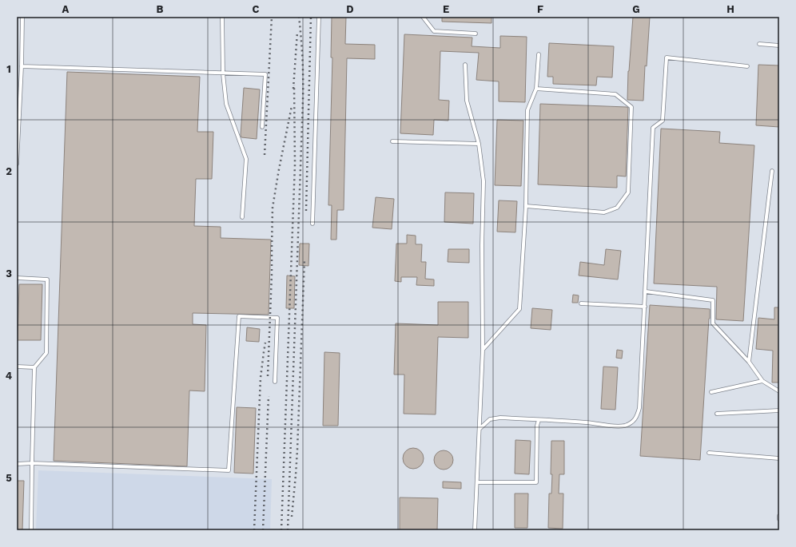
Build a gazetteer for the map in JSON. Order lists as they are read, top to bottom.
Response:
{
  "grid": {
    "columns": [
      "A",
      "B",
      "C",
      "D",
      "E",
      "F",
      "G",
      "H"
    ],
    "rows": [
      "1",
      "2",
      "3",
      "4",
      "5"
    ]
  }
}
